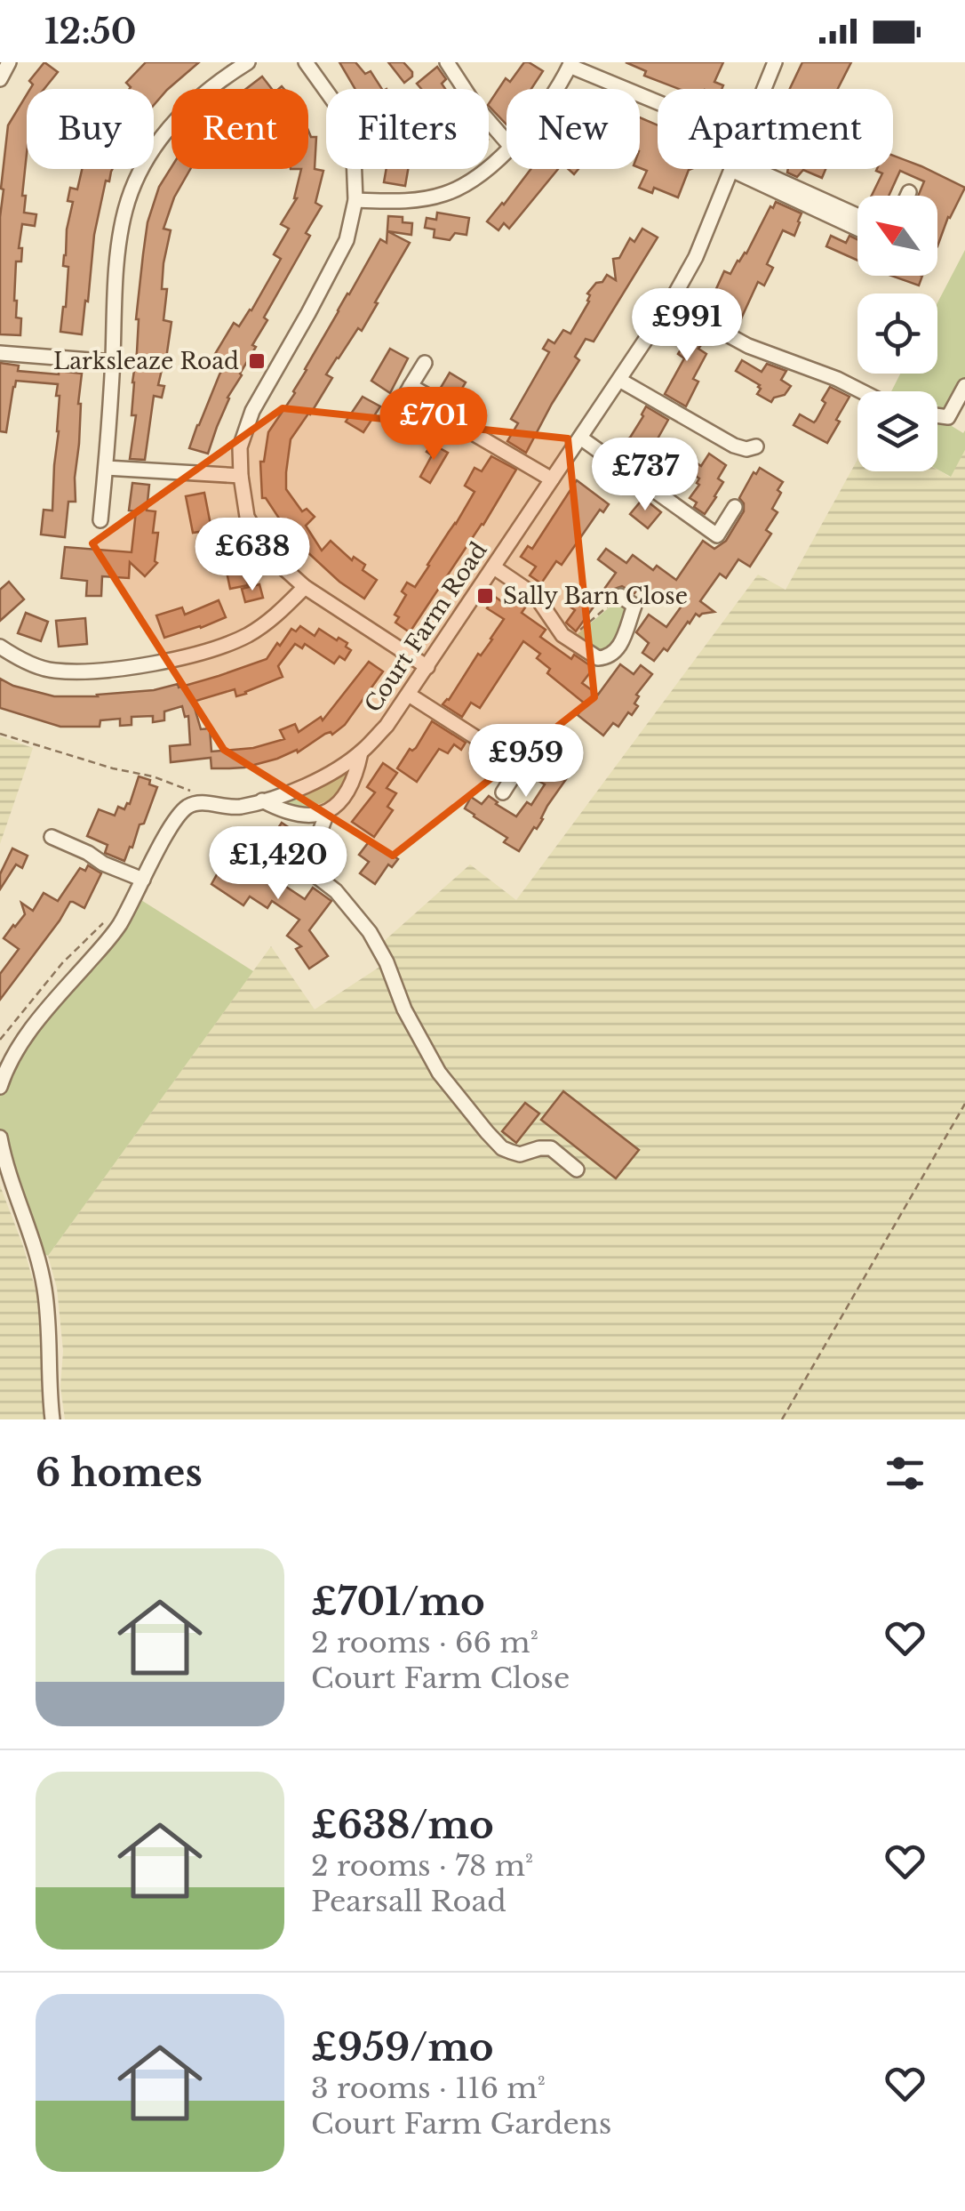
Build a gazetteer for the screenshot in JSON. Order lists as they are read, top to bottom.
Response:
{
  "streets": {
    "street": ["Court Farm Road"]
  },
  "places": {
    "transit": ["Larksleaze Road", "Sally Barn Close"]
  },
  "north": "top left",
  "page": {
    "status": "12:50",
    "chip": [
      "Buy",
      "Rent",
      "Filters",
      "New",
      "Apartment"
    ],
    "price": [
      "£991",
      "£701",
      "£737",
      "£638",
      "£959",
      "£1,420"
    ],
    "heading": "6 homes",
    "list": [
      {
        "name": "£701/mo",
        "note": "2 rooms · 66 m² · Court Farm Close"
      },
      {
        "name": "£638/mo",
        "note": "2 rooms · 78 m² · Pearsall Road"
      },
      {
        "name": "£959/mo",
        "note": "3 rooms · 116 m² · Court Farm Gardens"
      }
    ]
  }
}
